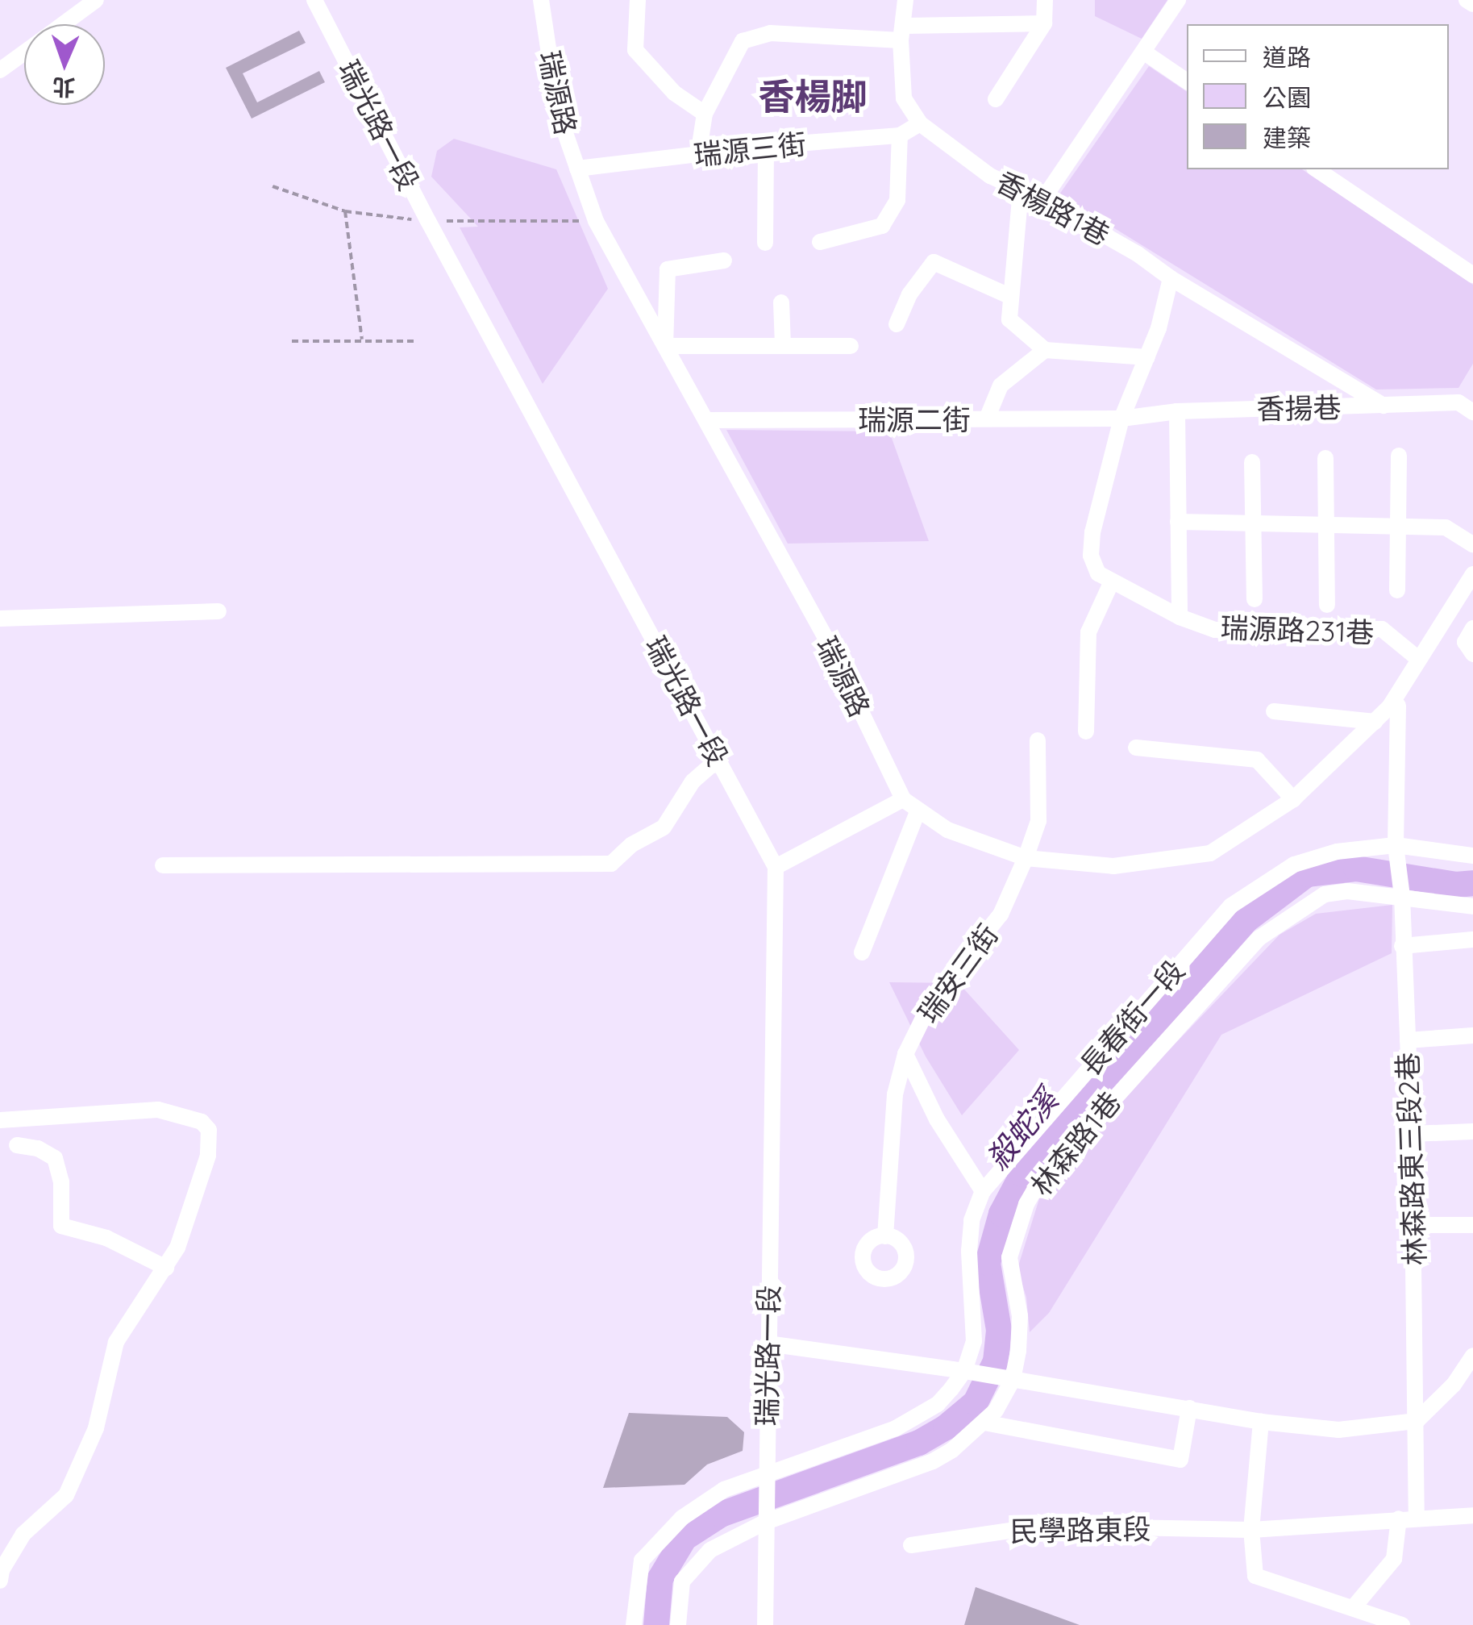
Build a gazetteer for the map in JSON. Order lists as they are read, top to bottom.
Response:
{
  "streets": {
    "street": [
      "瑞源路",
      "瑞光路一段",
      "瑞源三街",
      "香楊路1巷",
      "香揚巷",
      "瑞源二街",
      "瑞源路231巷",
      "瑞安三街",
      "長春街一段",
      "林森路1巷",
      "林森路東三段2巷",
      "民學路東段"
    ]
  },
  "crossings": [
    ["瑞源路", "瑞源三街"],
    ["瑞源路", "瑞源二街"],
    ["瑞源路", "瑞源路231巷"],
    ["瑞源路", "瑞安三街"],
    ["瑞光路一段", "長春街一段"],
    ["瑞光路一段", "林森路1巷"],
    ["瑞源三街", "香楊路1巷"],
    ["香楊路1巷", "香揚巷"],
    ["香揚巷", "瑞源二街"],
    ["長春街一段", "林森路東三段2巷"],
    ["林森路1巷", "林森路東三段2巷"],
    ["林森路東三段2巷", "民學路東段"]
  ],
  "districts": ["香楊脚"],
  "water": ["殺蛇溪"],
  "legend": ["道路", "公園", "建築"],
  "north": "bottom"
}
